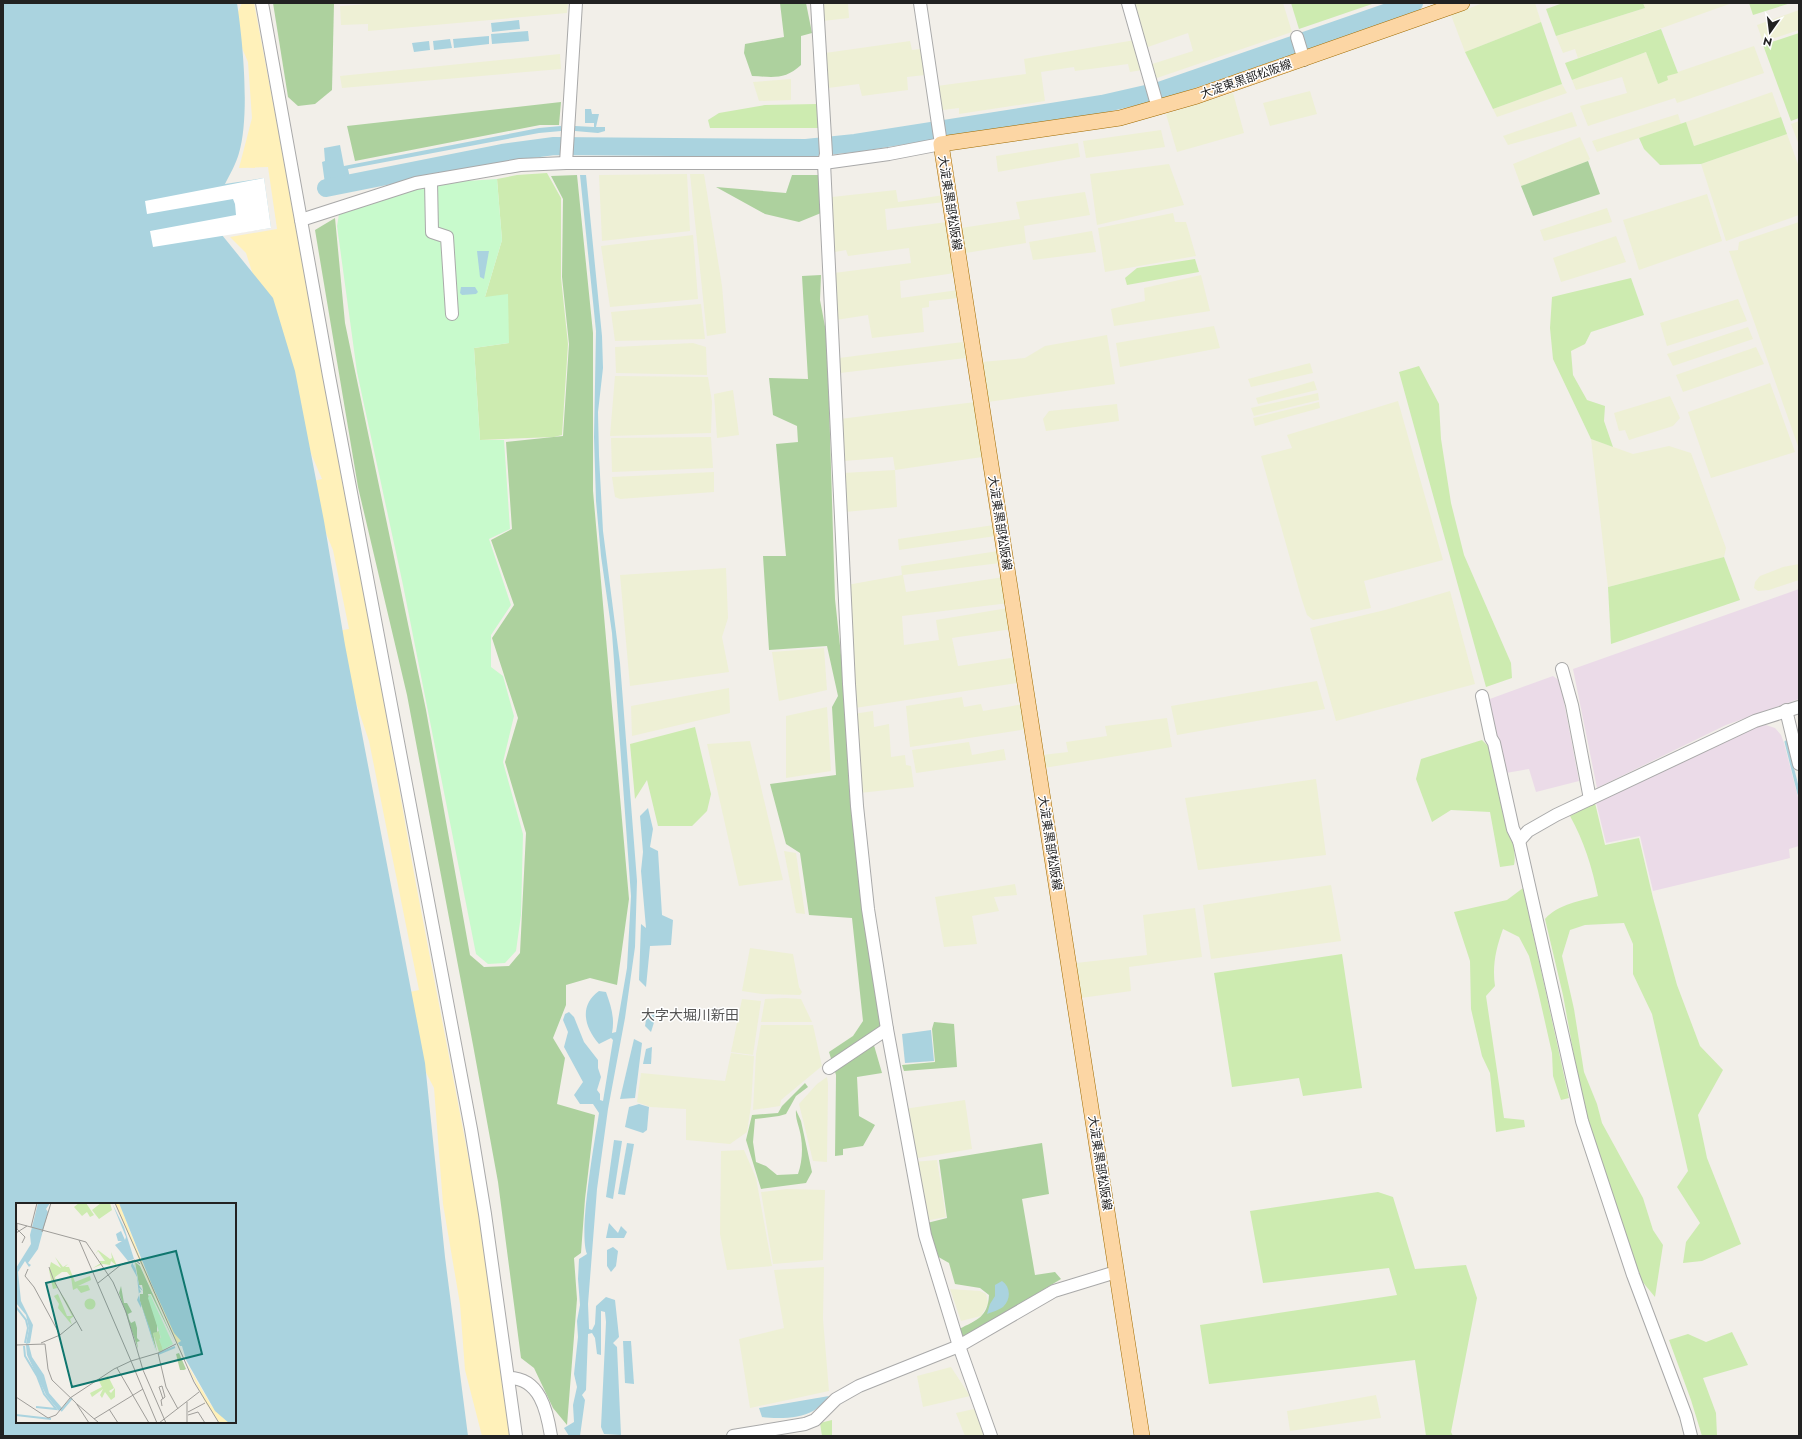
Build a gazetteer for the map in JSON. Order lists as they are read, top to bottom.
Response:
{
  "streets": {
    "main road": ["大淀東黒部松阪線"]
  },
  "districts": ["大字大堀川新田"],
  "north": "bottom"
}
